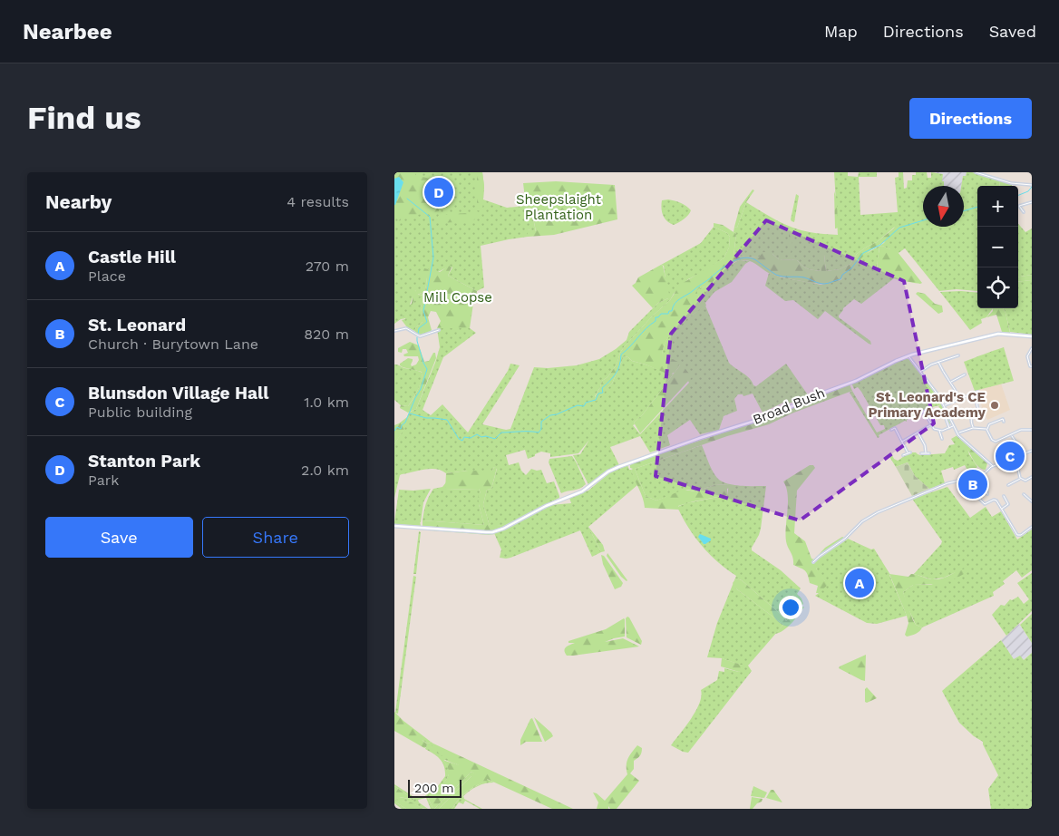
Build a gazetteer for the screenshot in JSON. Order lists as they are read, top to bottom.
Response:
{
  "streets": {
    "main road": ["Broad Bush"]
  },
  "parks": ["Sheepslaight Plantation", "Mill Copse"],
  "places": ["St. Leonard's CE Primary Academy"],
  "scale_bar": "200 m",
  "north": "bottom",
  "page": {
    "header": "Nearbee",
    "nav": ["Map", "Directions", "Saved"],
    "buttons": [
      "Directions",
      ["Save", "Share"]
    ],
    "title": "Find us",
    "heading": ["Nearby", "4 results"],
    "pins": [
      "D",
      "C",
      "B",
      "A"
    ],
    "map_buttons": ["+", "−"],
    "list": [
      {
        "mark": "A",
        "name": "Castle Hill",
        "note": "Place",
        "value": "270 m"
      },
      {
        "mark": "B",
        "name": "St. Leonard",
        "note": "Church · Burytown Lane",
        "value": "820 m"
      },
      {
        "mark": "C",
        "name": "Blunsdon Village Hall",
        "note": "Public building",
        "value": "1.0 km"
      },
      {
        "mark": "D",
        "name": "Stanton Park",
        "note": "Park",
        "value": "2.0 km"
      }
    ],
    "scale": "200 m"
  }
}
